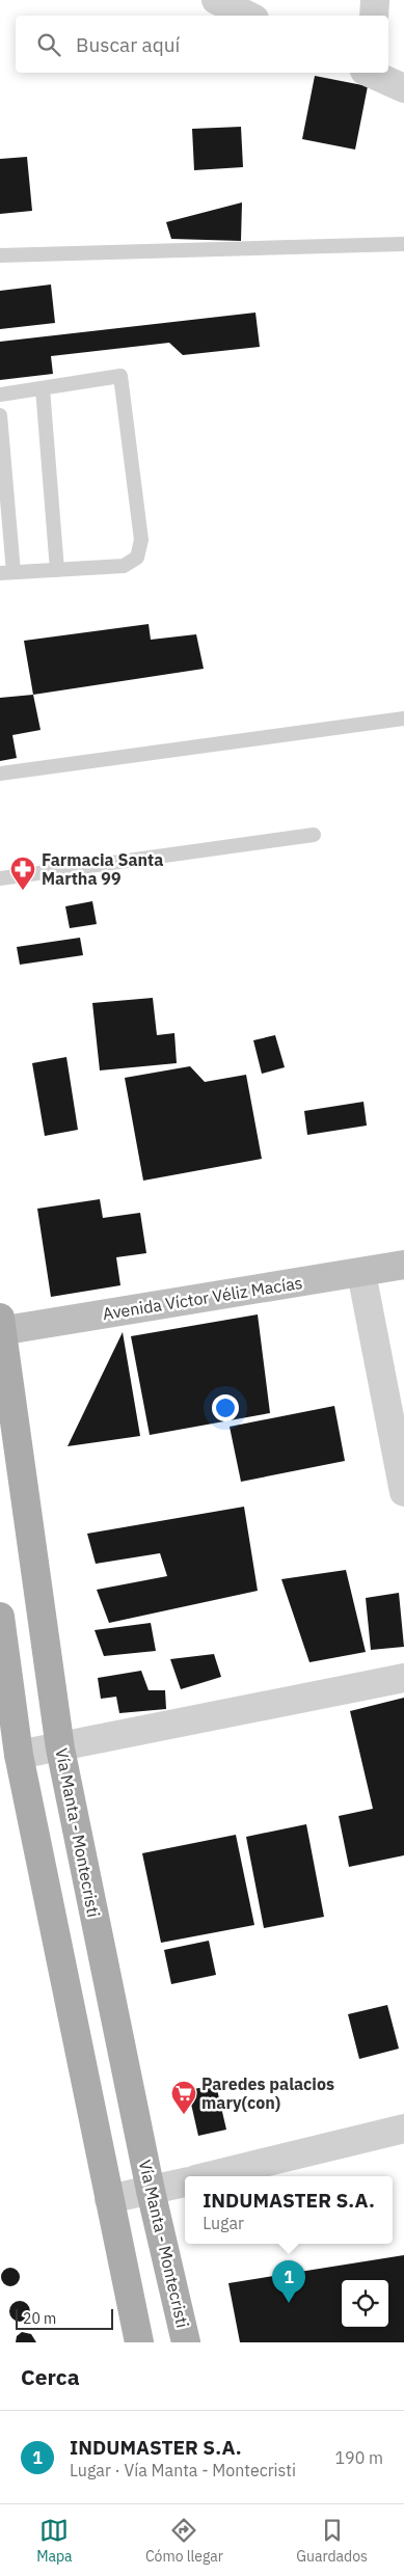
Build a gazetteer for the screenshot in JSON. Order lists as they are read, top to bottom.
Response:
{
  "streets": {
    "main road": ["Vía Manta - Montecristi"],
    "street": ["Avenida Víctor Véliz Macías"]
  },
  "crossings": [
    ["Avenida Víctor Véliz Macías", "Vía Manta - Montecristi"]
  ],
  "places": {
    "pharmacy": ["Farmacia Santa Martha 99"],
    "supermarket": ["Paredes palacios mary(con)"]
  },
  "scale_bar": "20 m",
  "page": {
    "search": "Buscar aquí",
    "popup": ["INDUMASTER S.A.", "Lugar"],
    "pins": "1",
    "scale": "20 m",
    "heading": "Cerca",
    "list": [
      {
        "mark": "1",
        "name": "INDUMASTER S.A.",
        "note": "Lugar · Vía Manta - Montecristi",
        "value": "190 m"
      }
    ],
    "nav": ["Mapa", "Cómo llegar", "Guardados"]
  }
}
